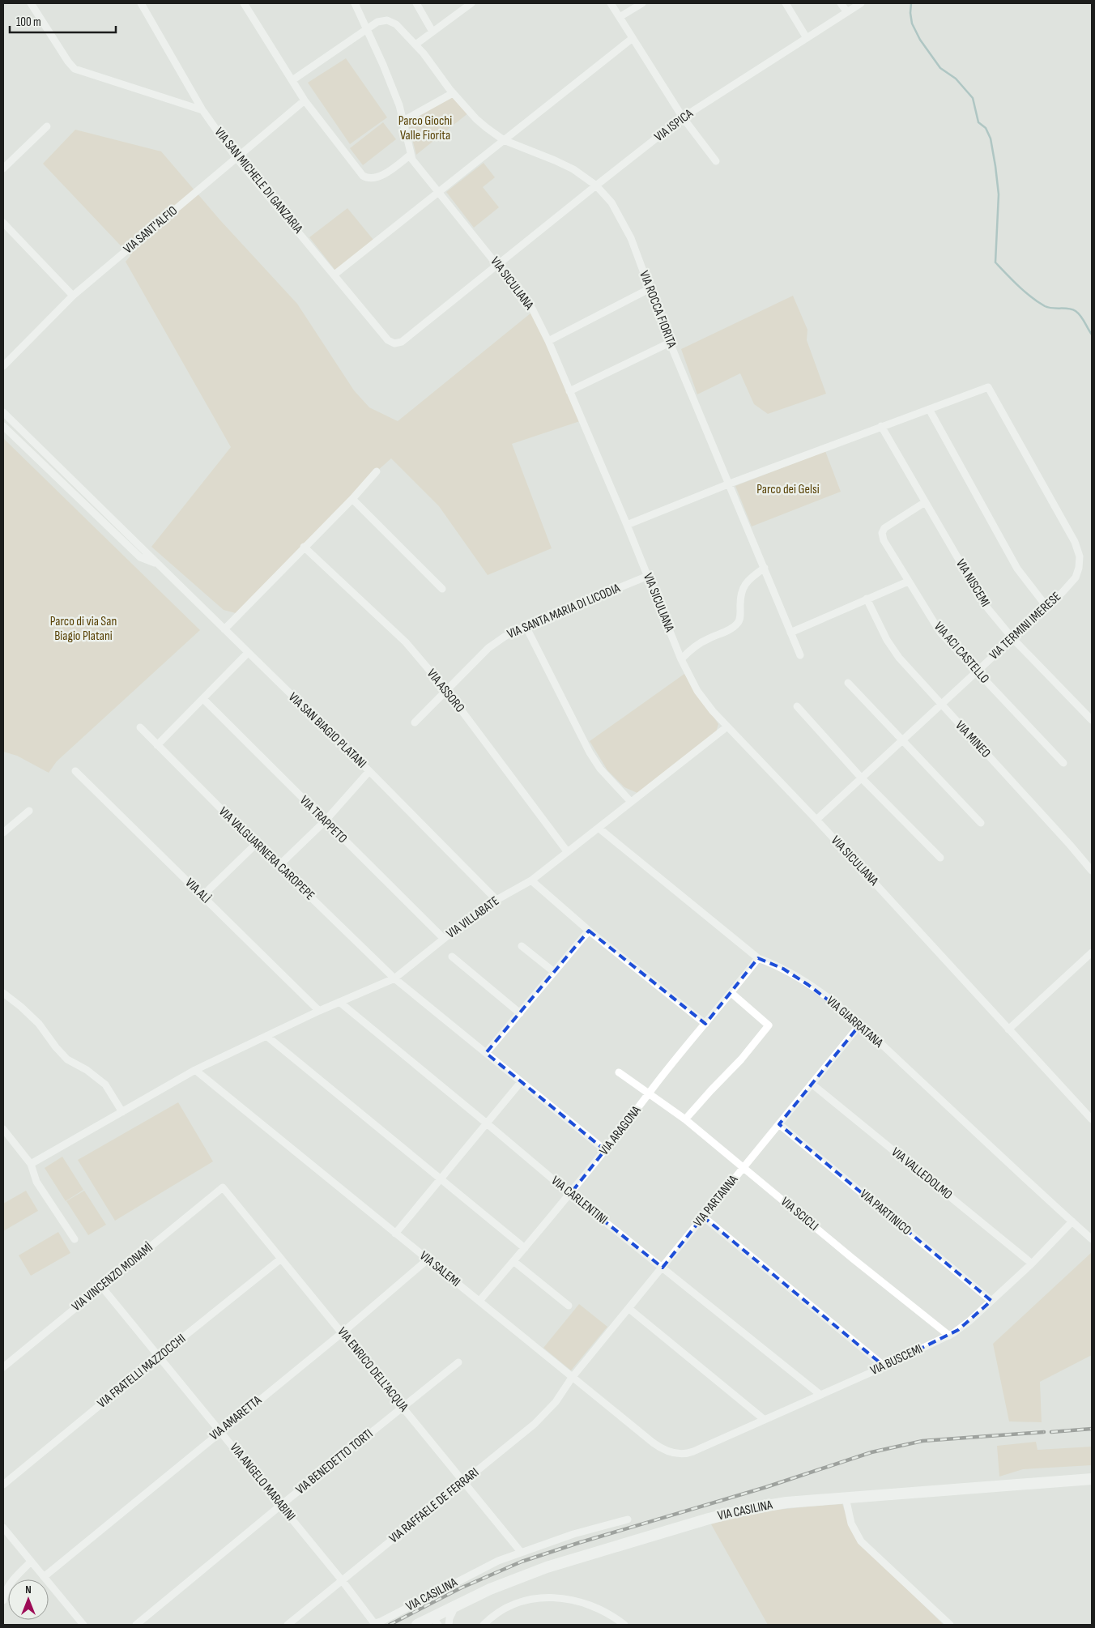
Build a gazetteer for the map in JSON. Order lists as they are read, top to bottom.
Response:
{
  "streets": {
    "main road": ["VIA CASILINA"],
    "street": [
      "VIA ISPICA",
      "VIA SAN MICHELE DI GANZARIA",
      "VIA SANT'ALFIO",
      "VIA SICULIANA",
      "VIA ROCCA FIORITA",
      "VIA NISCEMI",
      "VIA SANTA MARIA DI LICODIA",
      "VIA TERMINI IMERESE",
      "VIA ACI CASTELLO",
      "VIA ASSORO",
      "VIA SAN BIAGIO PLATANI",
      "VIA MINEO",
      "VIA TRAPPETO",
      "VIA VALGUARNERA CAROPEPE",
      "VIA ALÌ",
      "VIA VILLABATE",
      "VIA GIARRATANA",
      "VIA ARAGONA",
      "VIA VALLEDOLMO",
      "VIA CARLENTINI",
      "VIA PARTANNA",
      "VIA PARTINICO",
      "VIA SCICLI",
      "VIA SALEMI",
      "VIA VINCENZO MONAMÌ",
      "VIA BUSCEMI",
      "VIA ENRICO DELL'ACQUA",
      "VIA FRATELLI MAZZOCCHI",
      "VIA AMARETTA",
      "VIA BENEDETTO TORTI",
      "VIA ANGELO MARABINI",
      "VIA RAFFAELE DE FERRARI"
    ]
  },
  "crossings": [
    ["VIA ISPICA", "VIA SAN MICHELE DI GANZARIA"],
    ["VIA ISPICA", "VIA SICULIANA"],
    ["VIA ISPICA", "VIA ROCCA FIORITA"],
    ["VIA SAN MICHELE DI GANZARIA", "VIA SANT'ALFIO"],
    ["VIA SICULIANA", "VIA SANTA MARIA DI LICODIA"],
    ["VIA SICULIANA", "VIA TERMINI IMERESE"],
    ["VIA SICULIANA", "VIA VILLABATE"],
    ["VIA NISCEMI", "VIA TERMINI IMERESE"],
    ["VIA NISCEMI", "VIA ACI CASTELLO"],
    ["VIA SANTA MARIA DI LICODIA", "VIA ASSORO"],
    ["VIA TERMINI IMERESE", "VIA ACI CASTELLO"],
    ["VIA TERMINI IMERESE", "VIA MINEO"],
    ["VIA ASSORO", "VIA VILLABATE"],
    ["VIA SAN BIAGIO PLATANI", "VIA VILLABATE"],
    ["VIA TRAPPETO", "VIA VILLABATE"],
    ["VIA VALGUARNERA CAROPEPE", "VIA VILLABATE"],
    ["VIA VALGUARNERA CAROPEPE", "VIA ARAGONA"],
    ["VIA ALÌ", "VIA VILLABATE"],
    ["VIA VILLABATE", "VIA GIARRATANA"],
    ["VIA VILLABATE", "VIA CARLENTINI"],
    ["VIA VILLABATE", "VIA SALEMI"],
    ["VIA GIARRATANA", "VIA ARAGONA"],
    ["VIA GIARRATANA", "VIA PARTANNA"],
    ["VIA GIARRATANA", "VIA BUSCEMI"],
    ["VIA ARAGONA", "VIA CARLENTINI"],
    ["VIA ARAGONA", "VIA SCICLI"],
    ["VIA ARAGONA", "VIA SALEMI"],
    ["VIA VALLEDOLMO", "VIA PARTANNA"],
    ["VIA VALLEDOLMO", "VIA BUSCEMI"],
    ["VIA CARLENTINI", "VIA PARTANNA"],
    ["VIA CARLENTINI", "VIA BUSCEMI"],
    ["VIA PARTANNA", "VIA PARTINICO"],
    ["VIA PARTANNA", "VIA SCICLI"],
    ["VIA PARTANNA", "VIA SALEMI"],
    ["VIA PARTANNA", "VIA RAFFAELE DE FERRARI"],
    ["VIA PARTINICO", "VIA BUSCEMI"],
    ["VIA SCICLI", "VIA BUSCEMI"],
    ["VIA SALEMI", "VIA BUSCEMI"],
    ["VIA SALEMI", "VIA AMARETTA"],
    ["VIA SALEMI", "VIA RAFFAELE DE FERRARI"],
    ["VIA VINCENZO MONAMÌ", "VIA ENRICO DELL'ACQUA"],
    ["VIA VINCENZO MONAMÌ", "VIA ANGELO MARABINI"],
    ["VIA ENRICO DELL'ACQUA", "VIA FRATELLI MAZZOCCHI"],
    ["VIA ENRICO DELL'ACQUA", "VIA AMARETTA"],
    ["VIA ENRICO DELL'ACQUA", "VIA BENEDETTO TORTI"],
    ["VIA ENRICO DELL'ACQUA", "VIA RAFFAELE DE FERRARI"],
    ["VIA ENRICO DELL'ACQUA", "VIA CASILINA"],
    ["VIA FRATELLI MAZZOCCHI", "VIA ANGELO MARABINI"],
    ["VIA AMARETTA", "VIA ANGELO MARABINI"],
    ["VIA BENEDETTO TORTI", "VIA ANGELO MARABINI"],
    ["VIA ANGELO MARABINI", "VIA RAFFAELE DE FERRARI"],
    ["VIA ANGELO MARABINI", "VIA CASILINA"]
  ],
  "parks": ["Parco Giochi Valle Fiorita", "Parco dei Gelsi", "Parco di via San Biagio Platani"],
  "scale_bar": "100 m",
  "north": "top"
}
